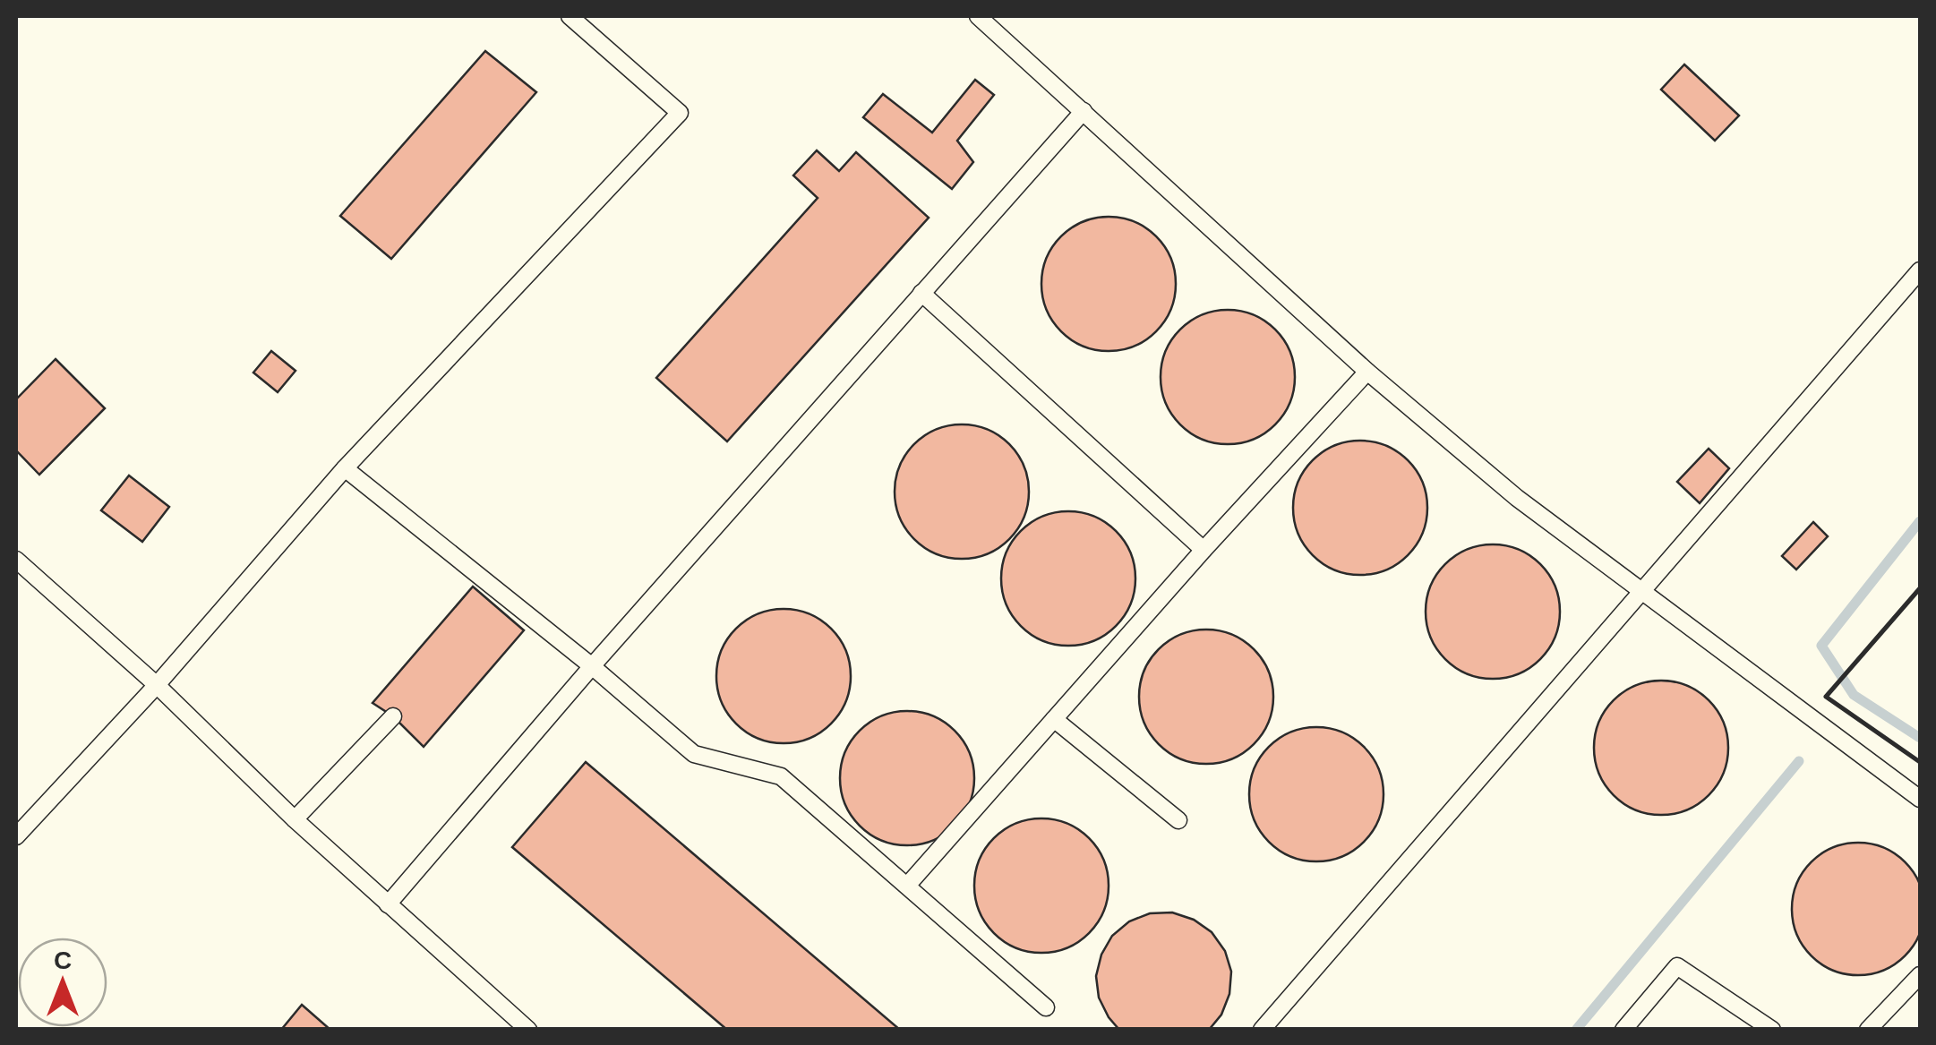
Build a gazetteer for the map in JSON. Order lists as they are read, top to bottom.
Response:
{
  "north": "top"
}
